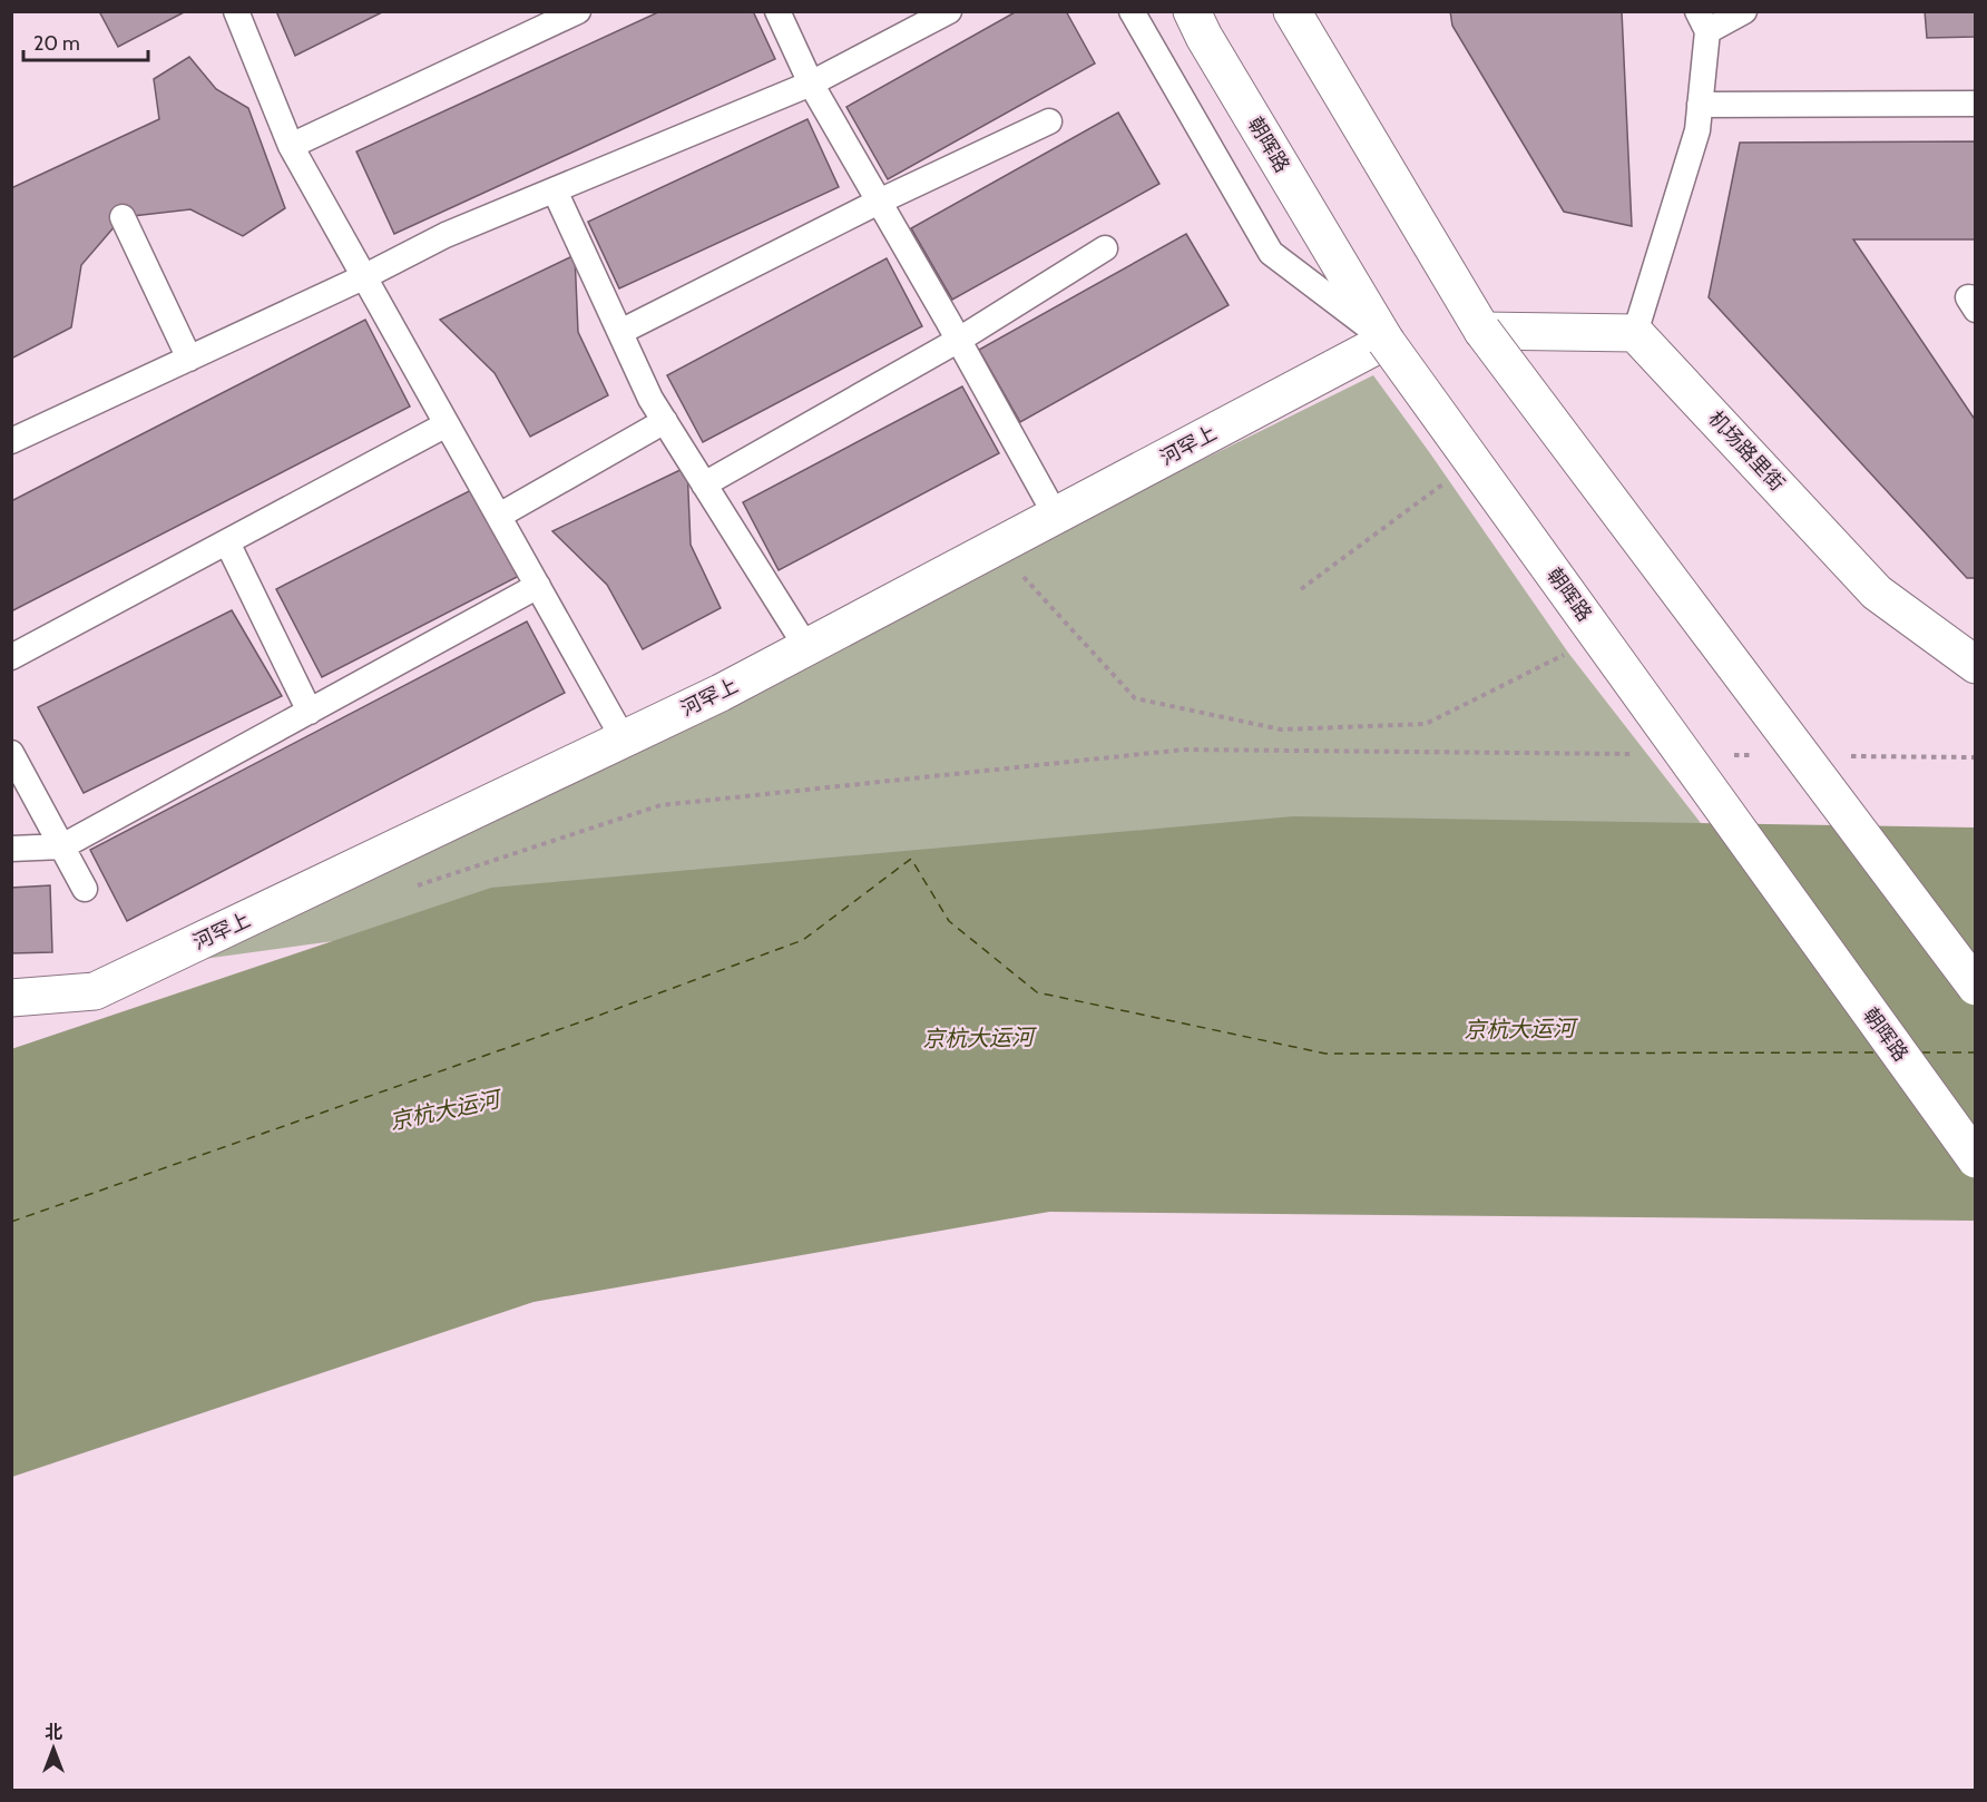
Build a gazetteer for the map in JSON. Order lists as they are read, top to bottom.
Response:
{
  "streets": {
    "main road": ["朝晖路", "河罕上", "机场路里街"]
  },
  "crossings": [
    ["朝晖路", "河罕上"]
  ],
  "water": ["京杭大运河"],
  "scale_bar": "20 m",
  "north": "top"
}
